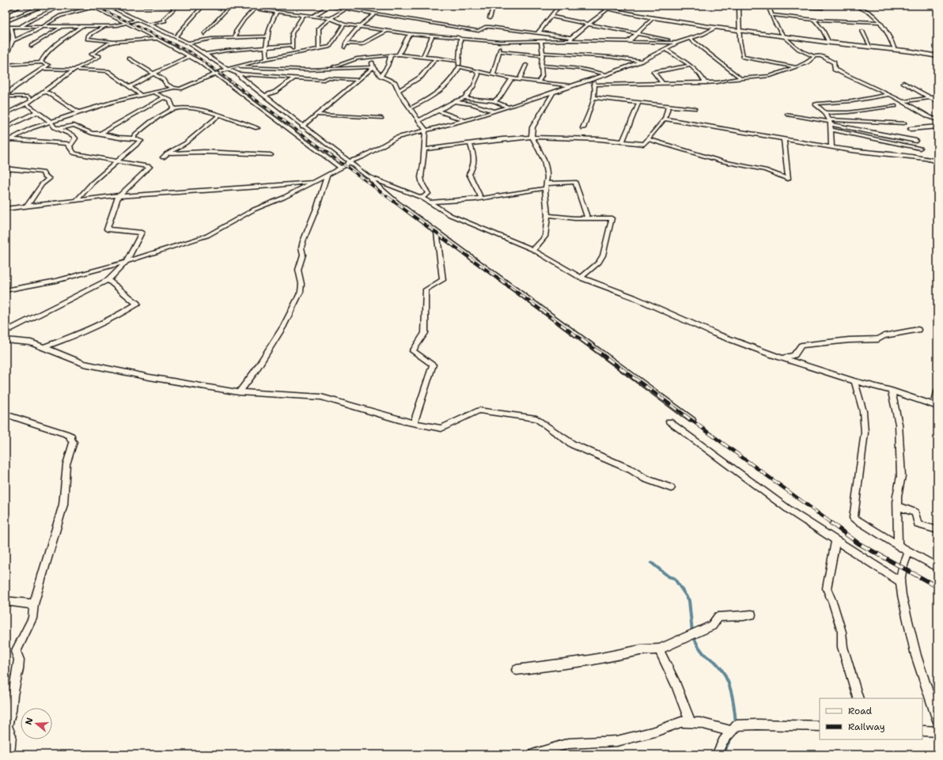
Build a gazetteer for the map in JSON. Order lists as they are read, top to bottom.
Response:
{
  "legend": ["Road", "Railway"],
  "north": "left"
}
